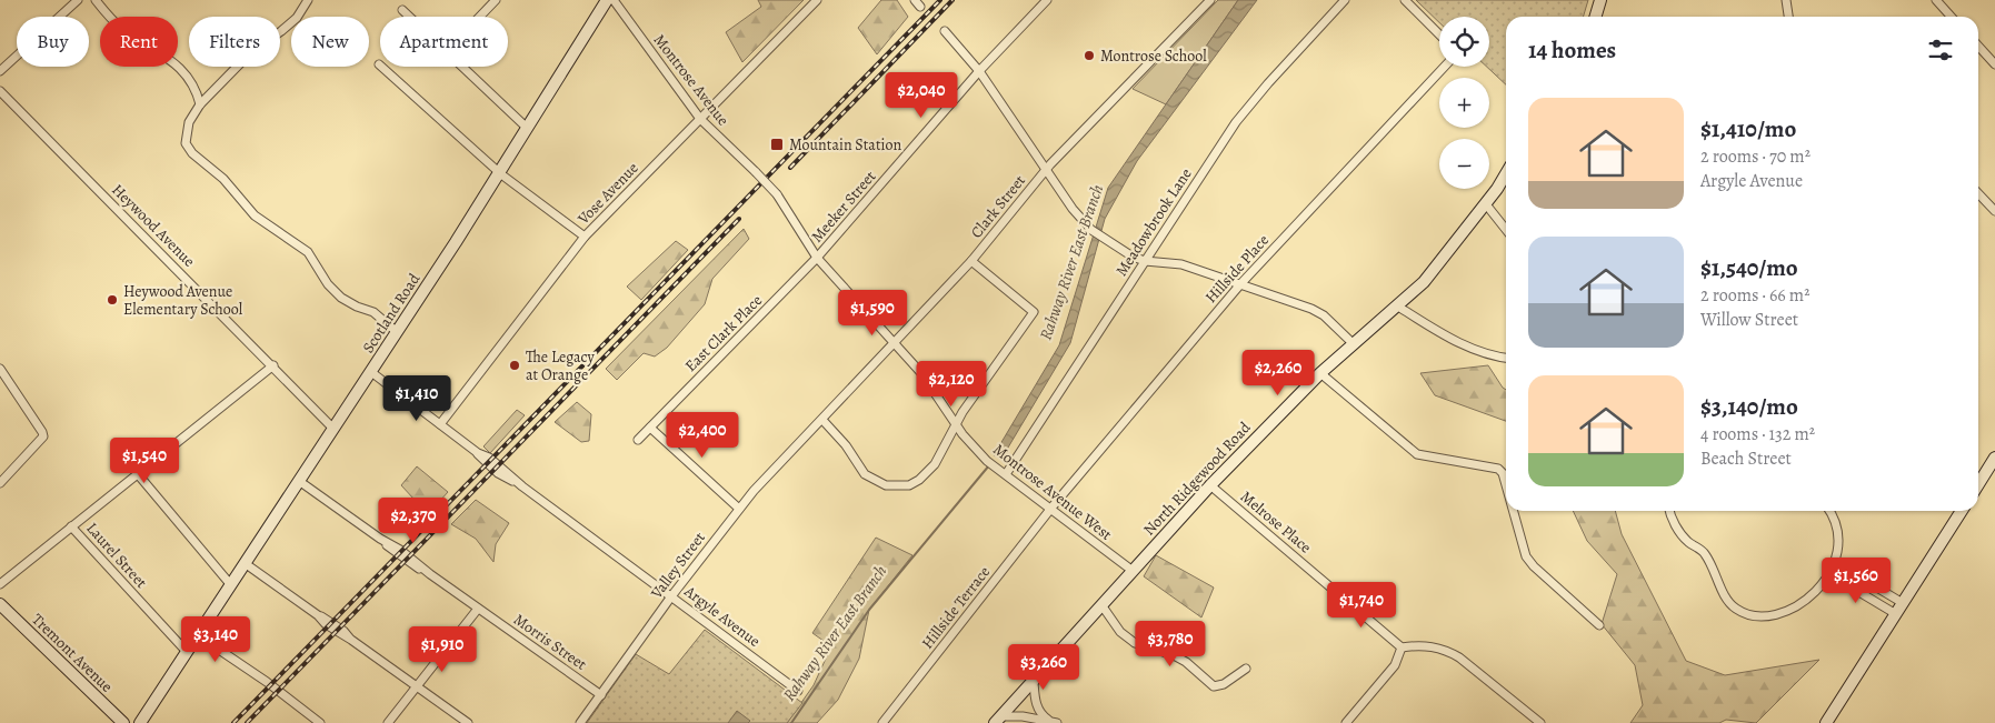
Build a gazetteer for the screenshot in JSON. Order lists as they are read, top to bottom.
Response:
{
  "streets": {
    "main road": ["Scotland Road", "North Ridgewood Road", "Tremont Avenue"],
    "street": [
      "Montrose Avenue",
      "Vose Avenue",
      "Meeker Street",
      "Clark Street",
      "Meadowbrook Lane",
      "Heywood Avenue",
      "Hillside Place",
      "East Clark Place",
      "Montrose Avenue West",
      "Melrose Place",
      "Laurel Street",
      "Valley Street",
      "Hillside Terrace",
      "Argyle Avenue",
      "Morris Street"
    ]
  },
  "crossings": [
    ["Montrose Avenue", "Vose Avenue"],
    ["Montrose Avenue", "Montrose Avenue West"],
    ["Vose Avenue", "Argyle Avenue"],
    ["Meeker Street", "East Clark Place"],
    ["Meeker Street", "Montrose Avenue West"],
    ["Clark Street", "Montrose Avenue West"],
    ["Clark Street", "Valley Street"],
    ["Meadowbrook Lane", "Montrose Avenue West"],
    ["Heywood Avenue", "Scotland Road"],
    ["Hillside Place", "Montrose Avenue West"],
    ["Hillside Place", "Hillside Terrace"],
    ["Scotland Road", "Laurel Street"],
    ["Scotland Road", "Argyle Avenue"],
    ["Scotland Road", "Morris Street"],
    ["East Clark Place", "Montrose Avenue West"],
    ["North Ridgewood Road", "Montrose Avenue West"],
    ["North Ridgewood Road", "Melrose Place"],
    ["Montrose Avenue West", "Hillside Terrace"],
    ["Valley Street", "Argyle Avenue"],
    ["Valley Street", "Morris Street"]
  ],
  "water": ["Rahway River East Branch"],
  "places": {
    "other": ["Montrose School", "Heywood Avenue Elementary School", "The Legacy at Orange"],
    "transit": ["Mountain Station"]
  },
  "page": {
    "map_buttons": ["+", "−"],
    "chip": [
      "Buy",
      "Rent",
      "Filters",
      "New",
      "Apartment"
    ],
    "heading": "14 homes",
    "price": [
      "$2,040",
      "$1,590",
      "$2,260",
      "$2,120",
      "$1,410",
      "$2,400",
      "$1,540",
      "$2,370",
      "$1,560",
      "$1,740",
      "$3,140",
      "$3,780",
      "$1,910",
      "$3,260"
    ],
    "list": [
      {
        "name": "$1,410/mo",
        "note": "2 rooms · 70 m² · Argyle Avenue"
      },
      {
        "name": "$1,540/mo",
        "note": "2 rooms · 66 m² · Willow Street"
      },
      {
        "name": "$3,140/mo",
        "note": "4 rooms · 132 m² · Beach Street"
      }
    ]
  }
}
